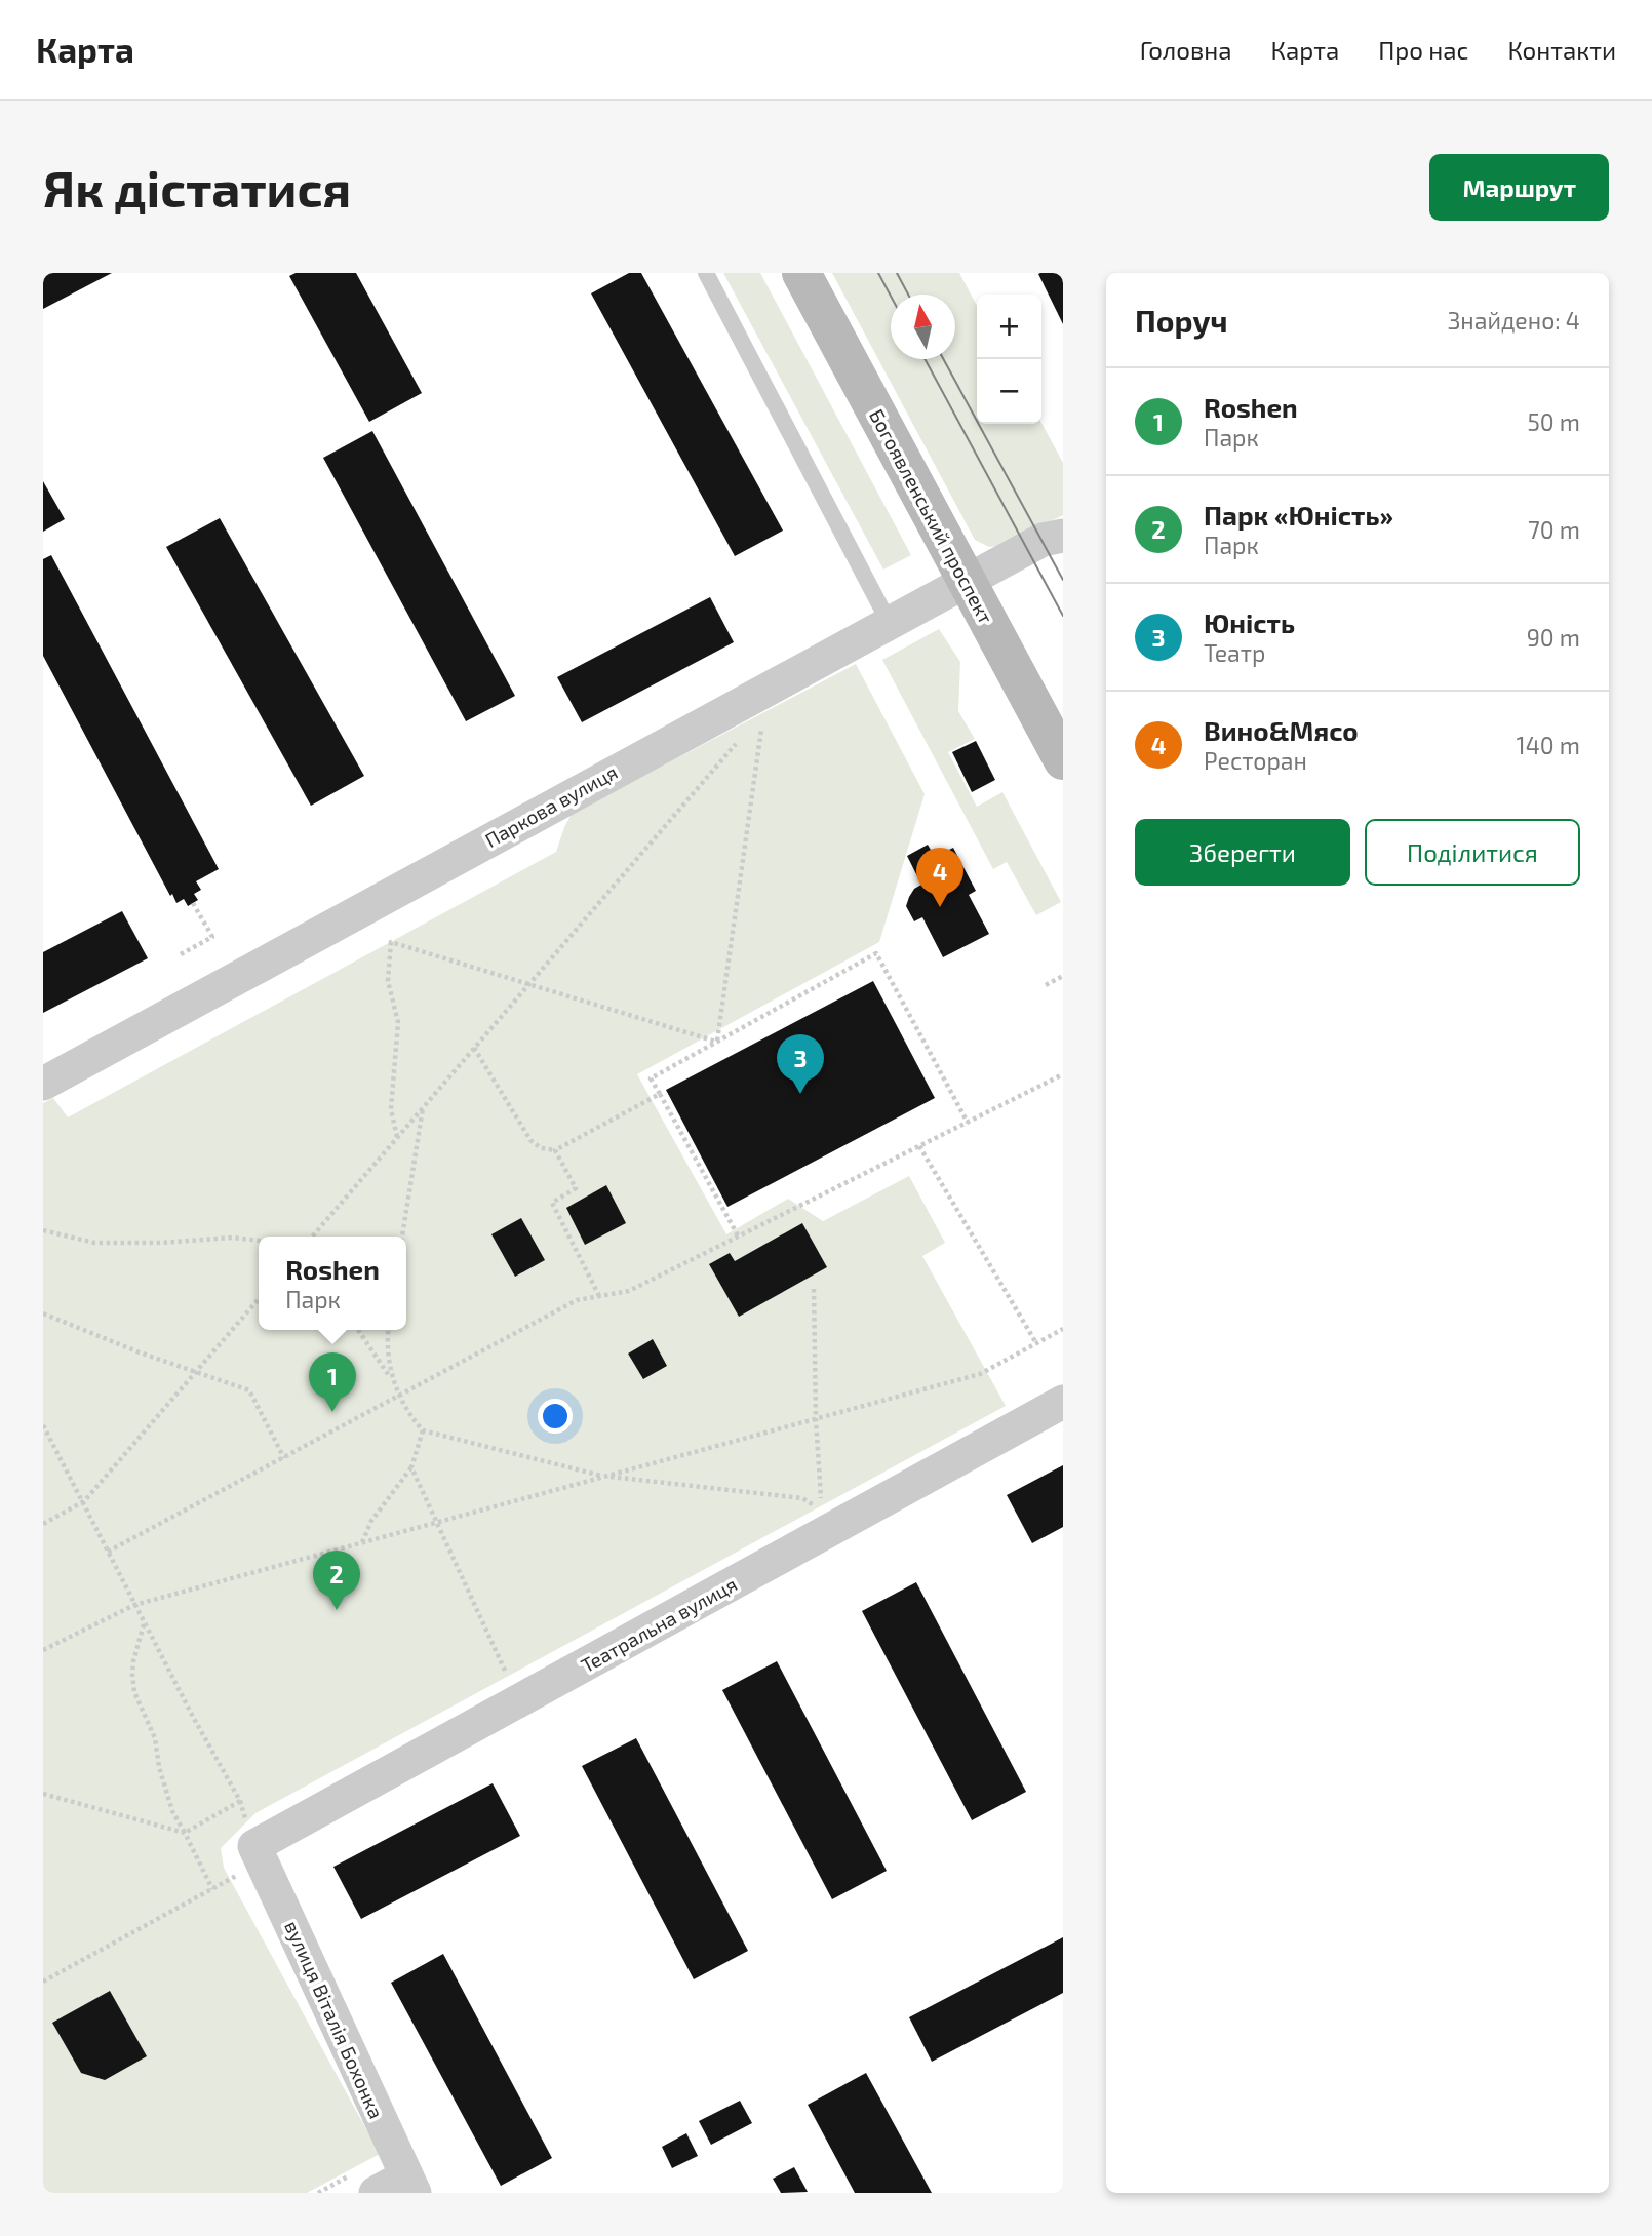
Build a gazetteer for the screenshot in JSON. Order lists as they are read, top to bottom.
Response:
{
  "streets": {
    "main road": ["Богоявленський проспект"],
    "street": ["Паркова вулиця", "Театральна вулиця", "вулиця Віталія Бохонка"]
  },
  "crossings": [
    ["Богоявленський проспект", "Паркова вулиця"],
    ["Театральна вулиця", "вулиця Віталія Бохонка"]
  ],
  "north": "top",
  "page": {
    "header": "Карта",
    "nav": [
      "Головна",
      "Карта",
      "Про нас",
      "Контакти"
    ],
    "buttons": [
      "Маршрут",
      ["Зберегти", "Поділитися"]
    ],
    "title": "Як дістатися",
    "heading": ["Поруч", "Знайдено: 4"],
    "map_buttons": ["+", "−"],
    "list": [
      {
        "mark": "1",
        "name": "Roshen",
        "note": "Парк",
        "value": "50 m"
      },
      {
        "mark": "2",
        "name": "Парк «Юність»",
        "note": "Парк",
        "value": "70 m"
      },
      {
        "mark": "3",
        "name": "Юність",
        "note": "Театр",
        "value": "90 m"
      },
      {
        "mark": "4",
        "name": "Вино&Мясо",
        "note": "Ресторан",
        "value": "140 m"
      }
    ],
    "pins": [
      "4",
      "3",
      "1",
      "2"
    ],
    "popup": ["Roshen", "Парк"]
  }
}
